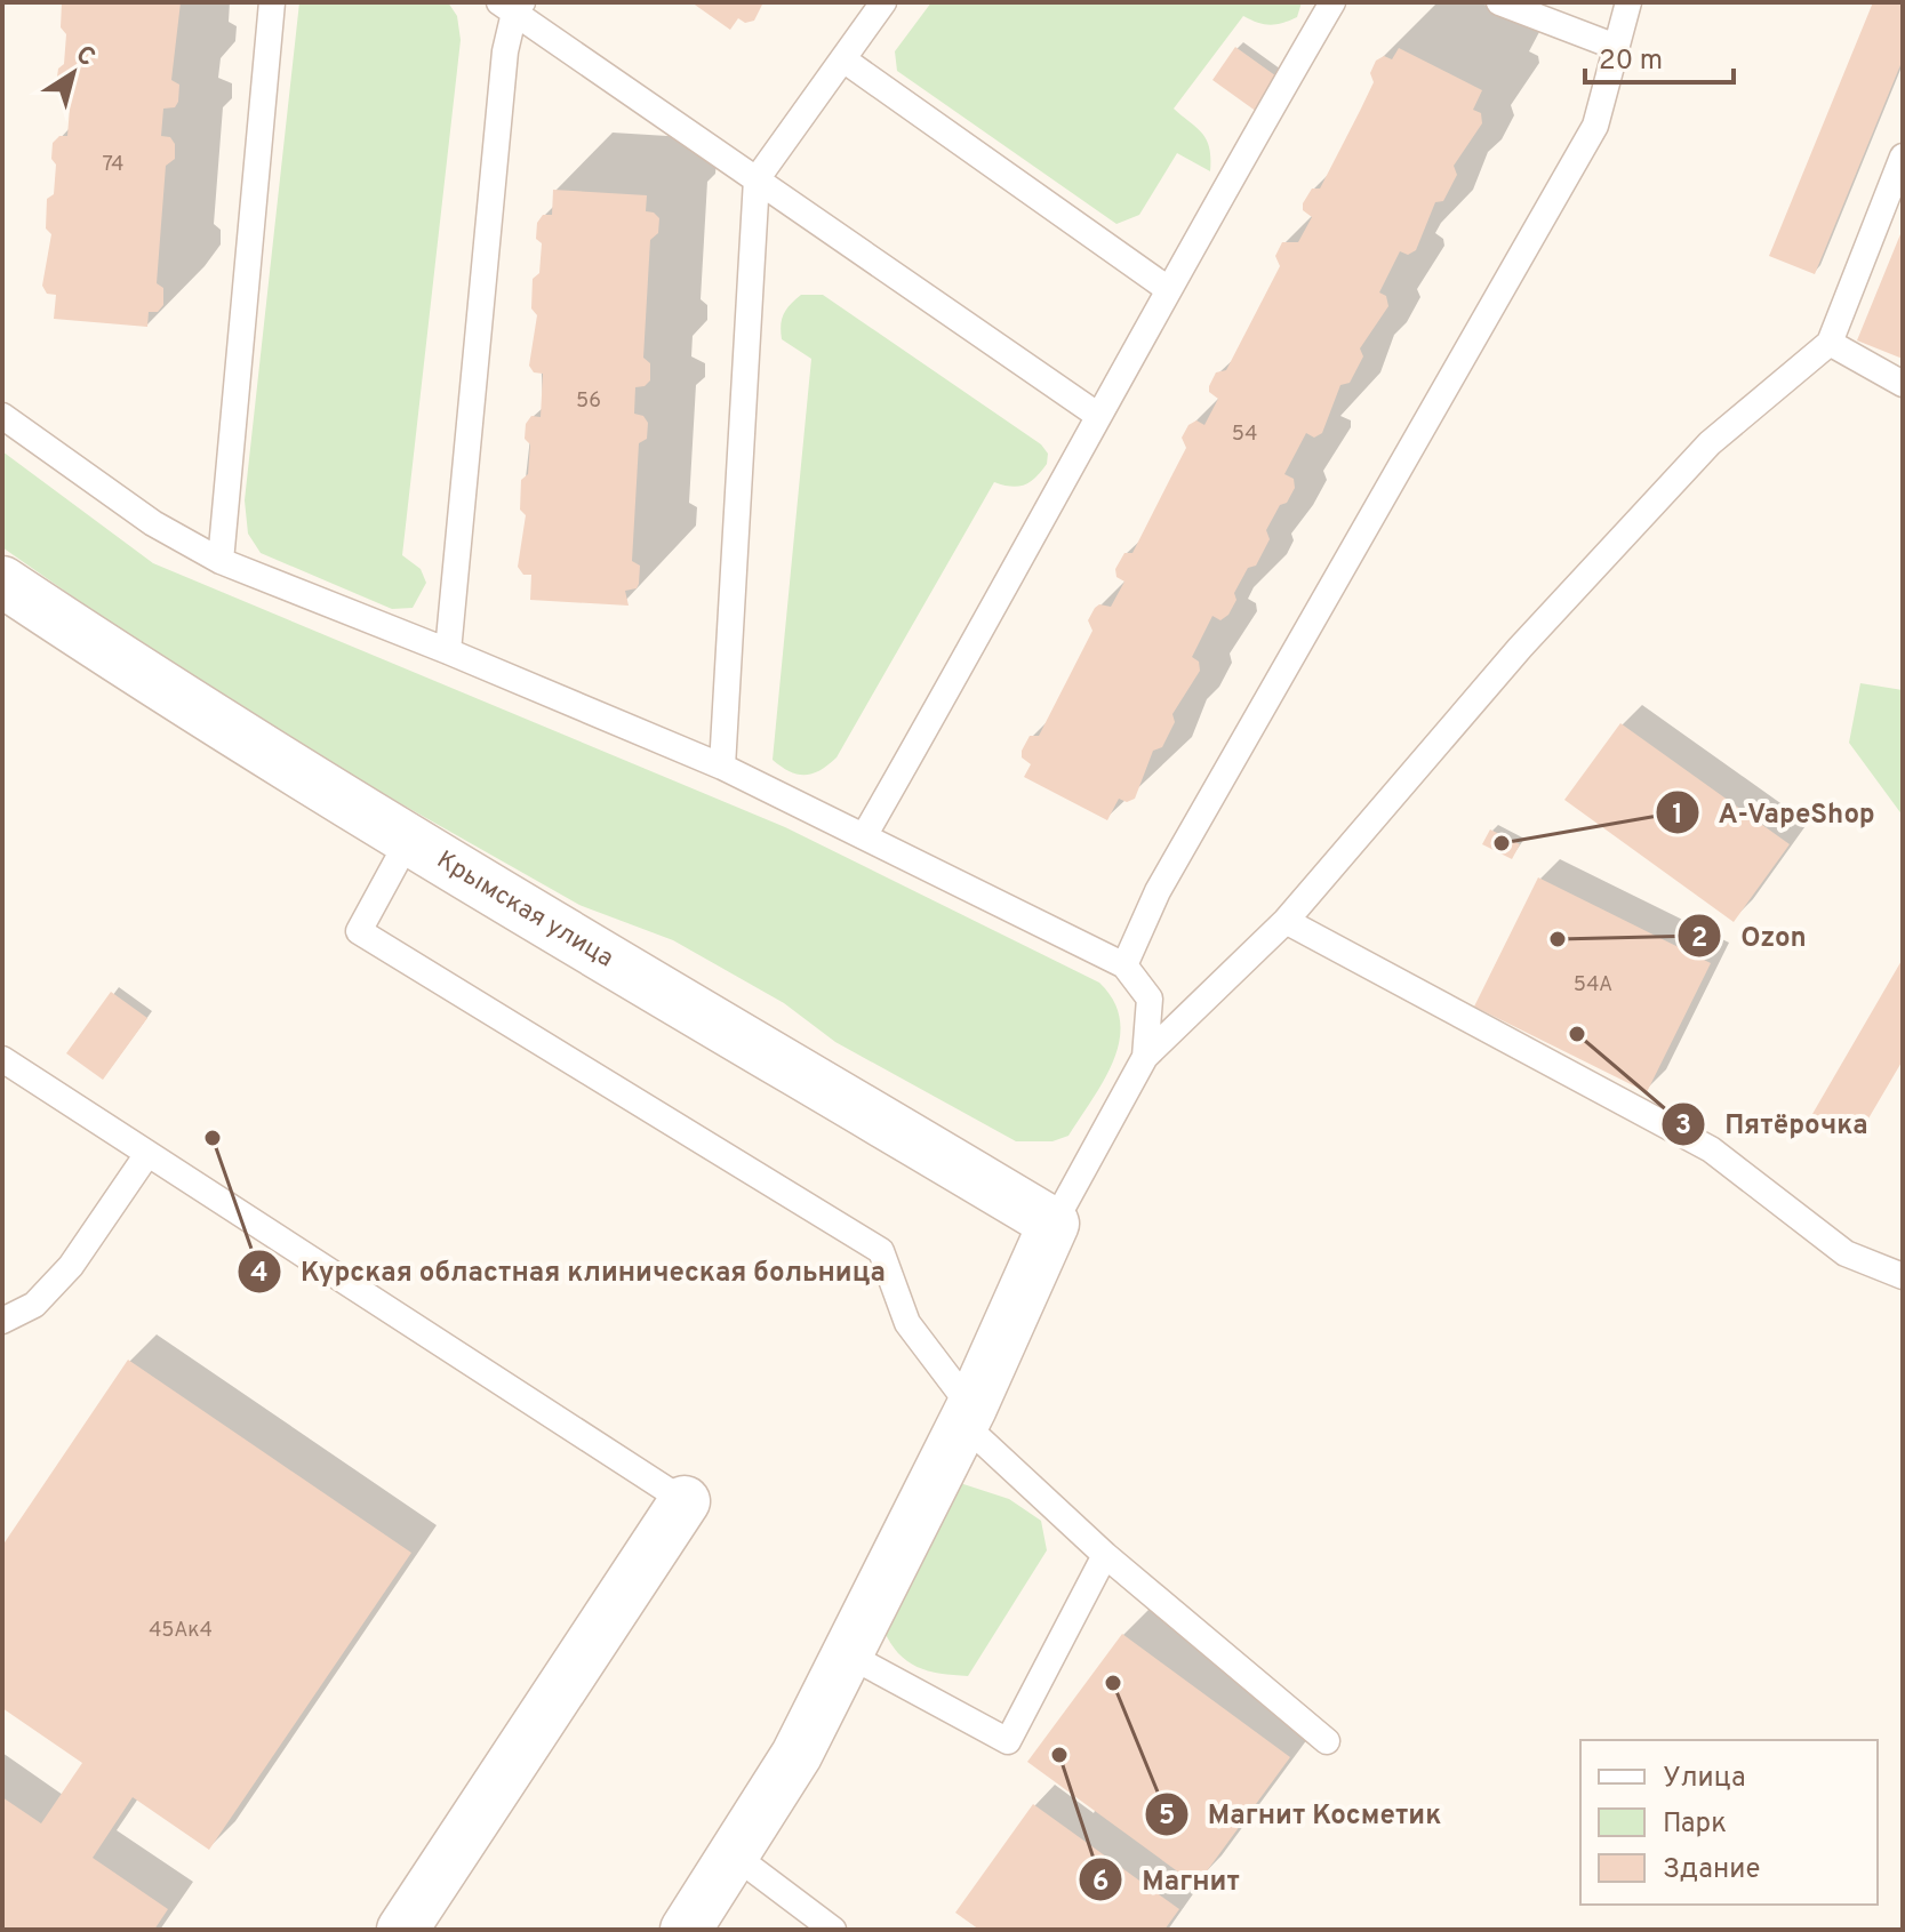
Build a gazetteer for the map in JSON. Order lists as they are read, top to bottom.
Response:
{
  "streets": {
    "street": ["Крымская улица"]
  },
  "places": [
    "A-VapeShop",
    "Ozon",
    "Пятёрочка",
    "Курская областная клиническая больница",
    "Магнит Косметик",
    "Магнит"
  ],
  "house_numbers": [
    "74",
    "56",
    "54",
    "54А",
    "45Ак4"
  ],
  "legend": ["Улица", "Парк", "Здание"],
  "scale_bar": "20 m",
  "north": "top right"
}
